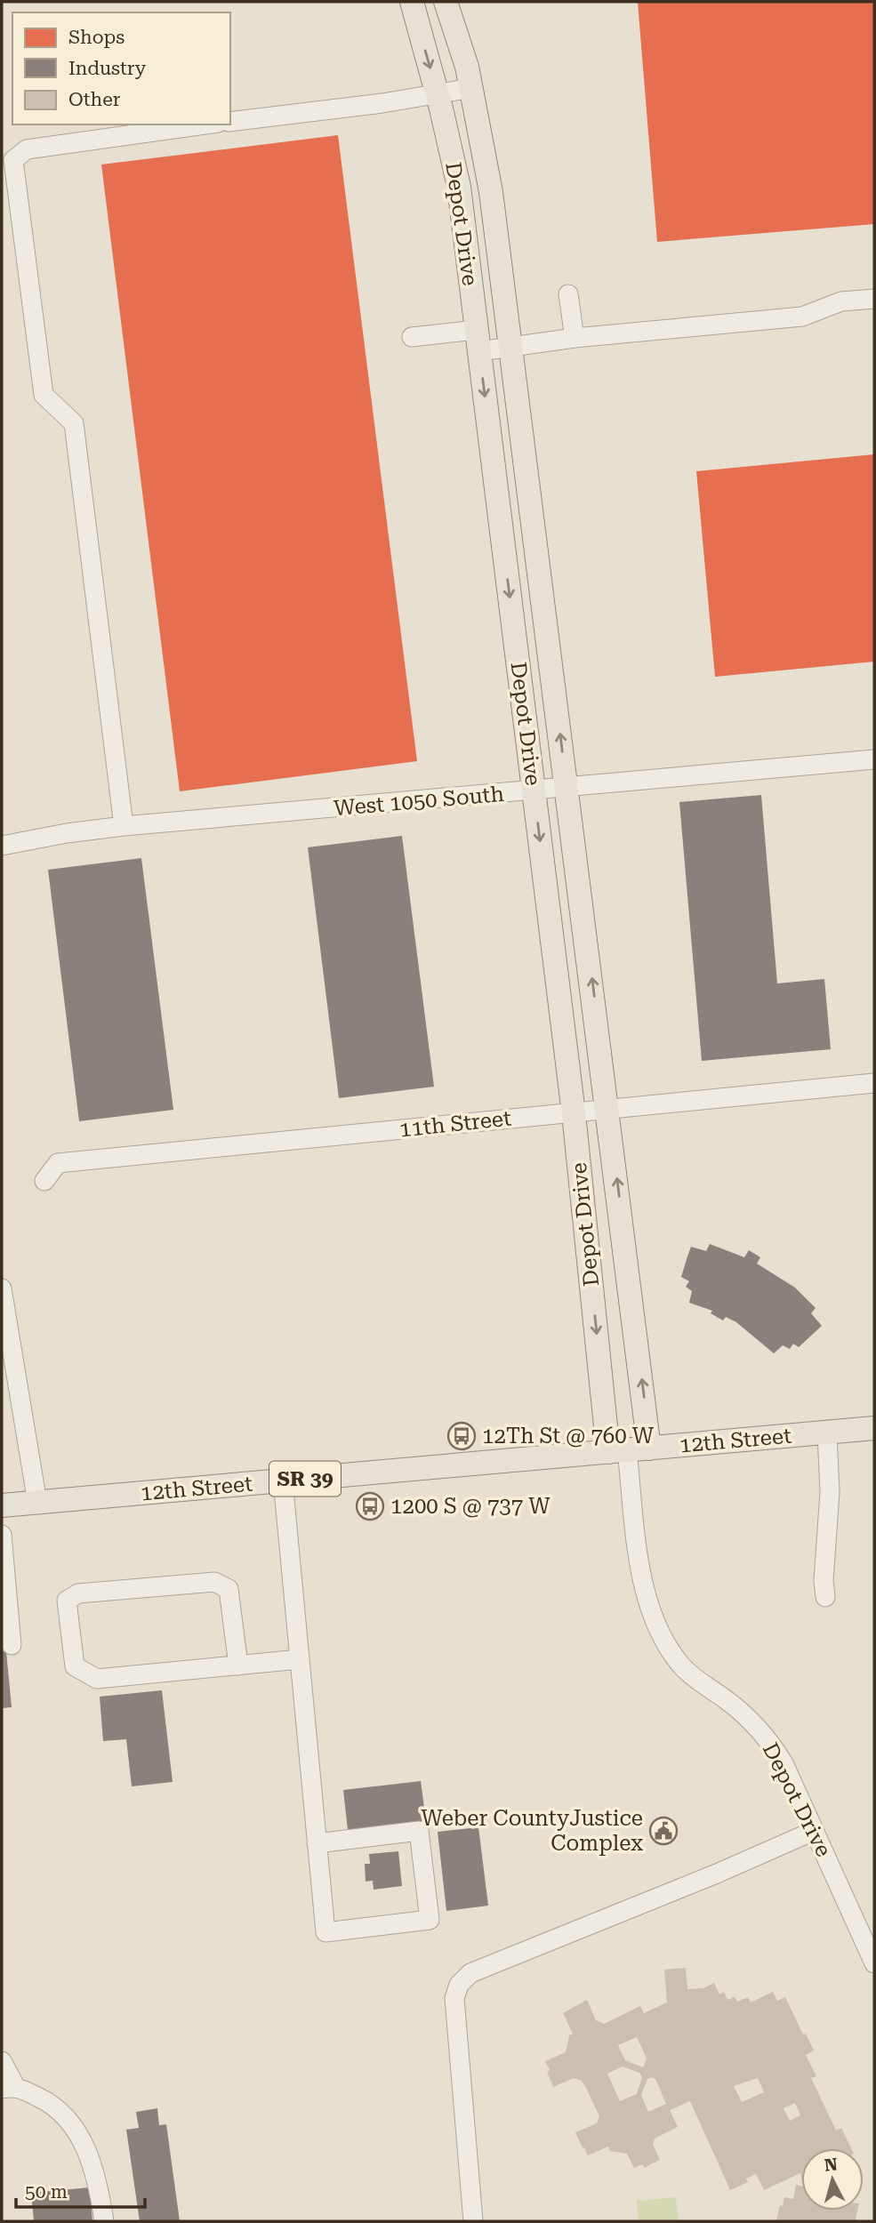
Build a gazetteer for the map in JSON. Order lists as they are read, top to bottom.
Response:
{
  "streets": {
    "main road": ["Depot Drive", "12th Street", "SR 39"],
    "street": ["West 1050 South", "11th Street"]
  },
  "crossings": [
    ["Depot Drive", "West 1050 South"],
    ["Depot Drive", "11th Street"],
    ["Depot Drive", "12th Street"]
  ],
  "places": {
    "bus stop": ["12Th St @ 760 W", "1200 S @ 737 W"],
    "public building": ["Weber CountyJustice Complex"]
  },
  "legend": ["Shops", "Industry", "Other"],
  "scale_bar": "50 m",
  "north": "top"
}
